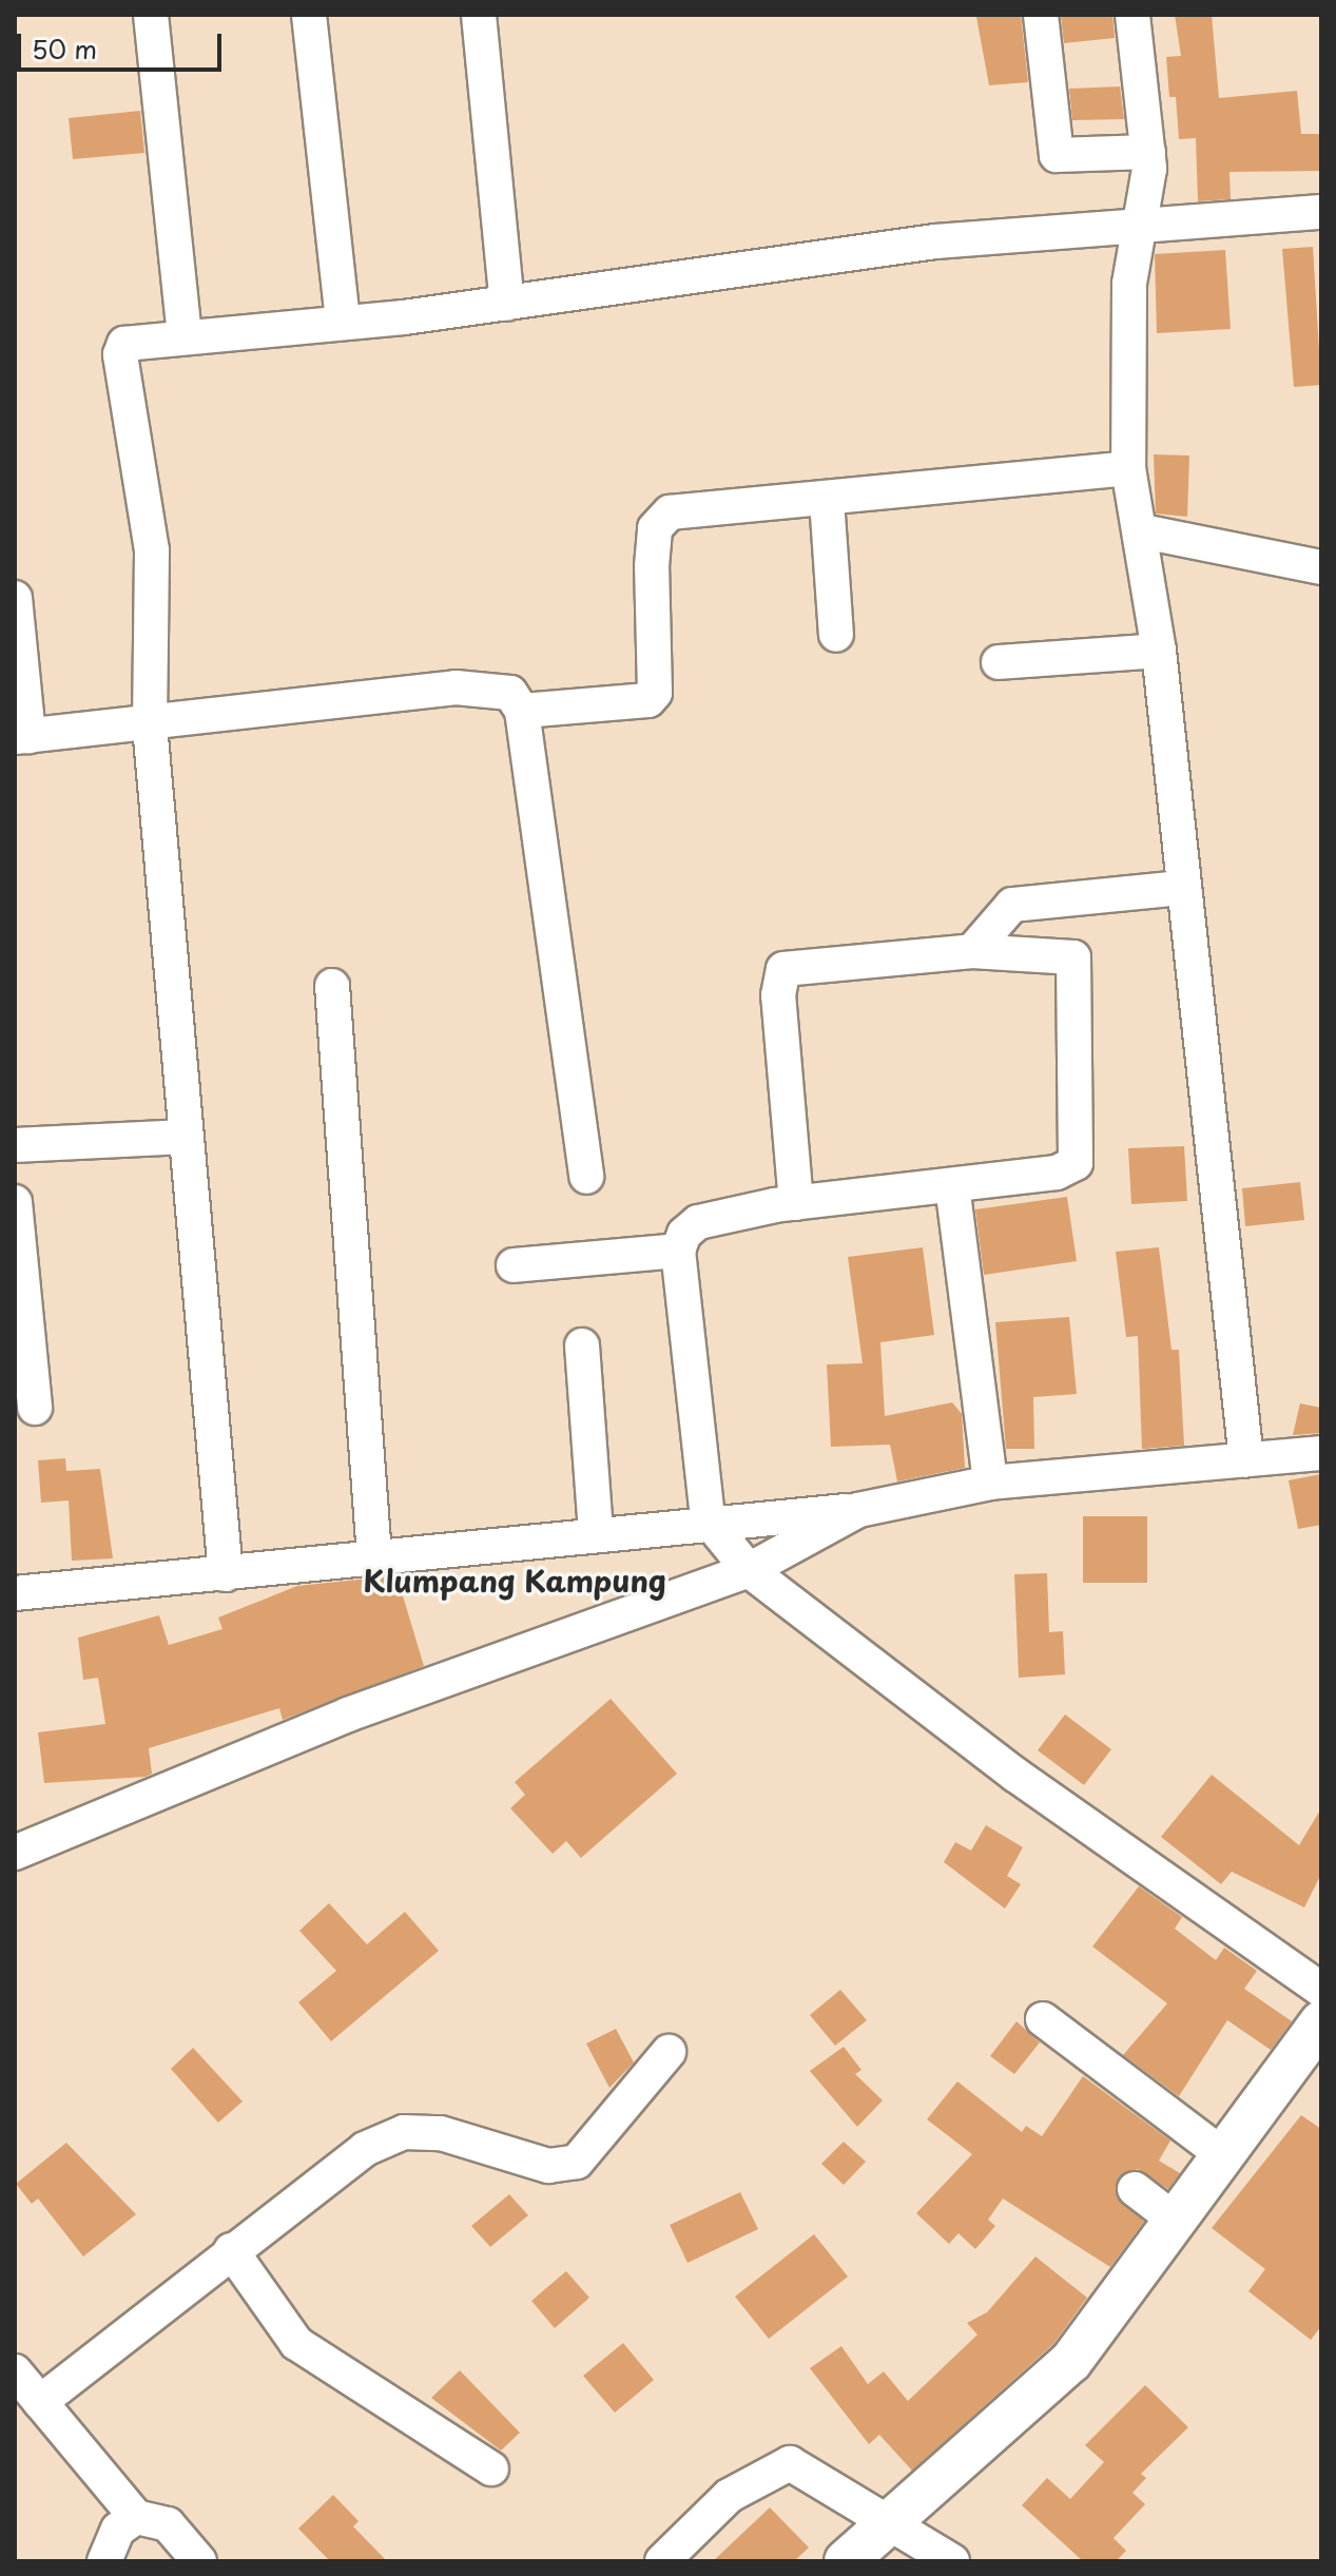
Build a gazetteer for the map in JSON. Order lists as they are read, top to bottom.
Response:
{
  "districts": ["Klumpang Kampung"],
  "scale_bar": "50 m"
}
